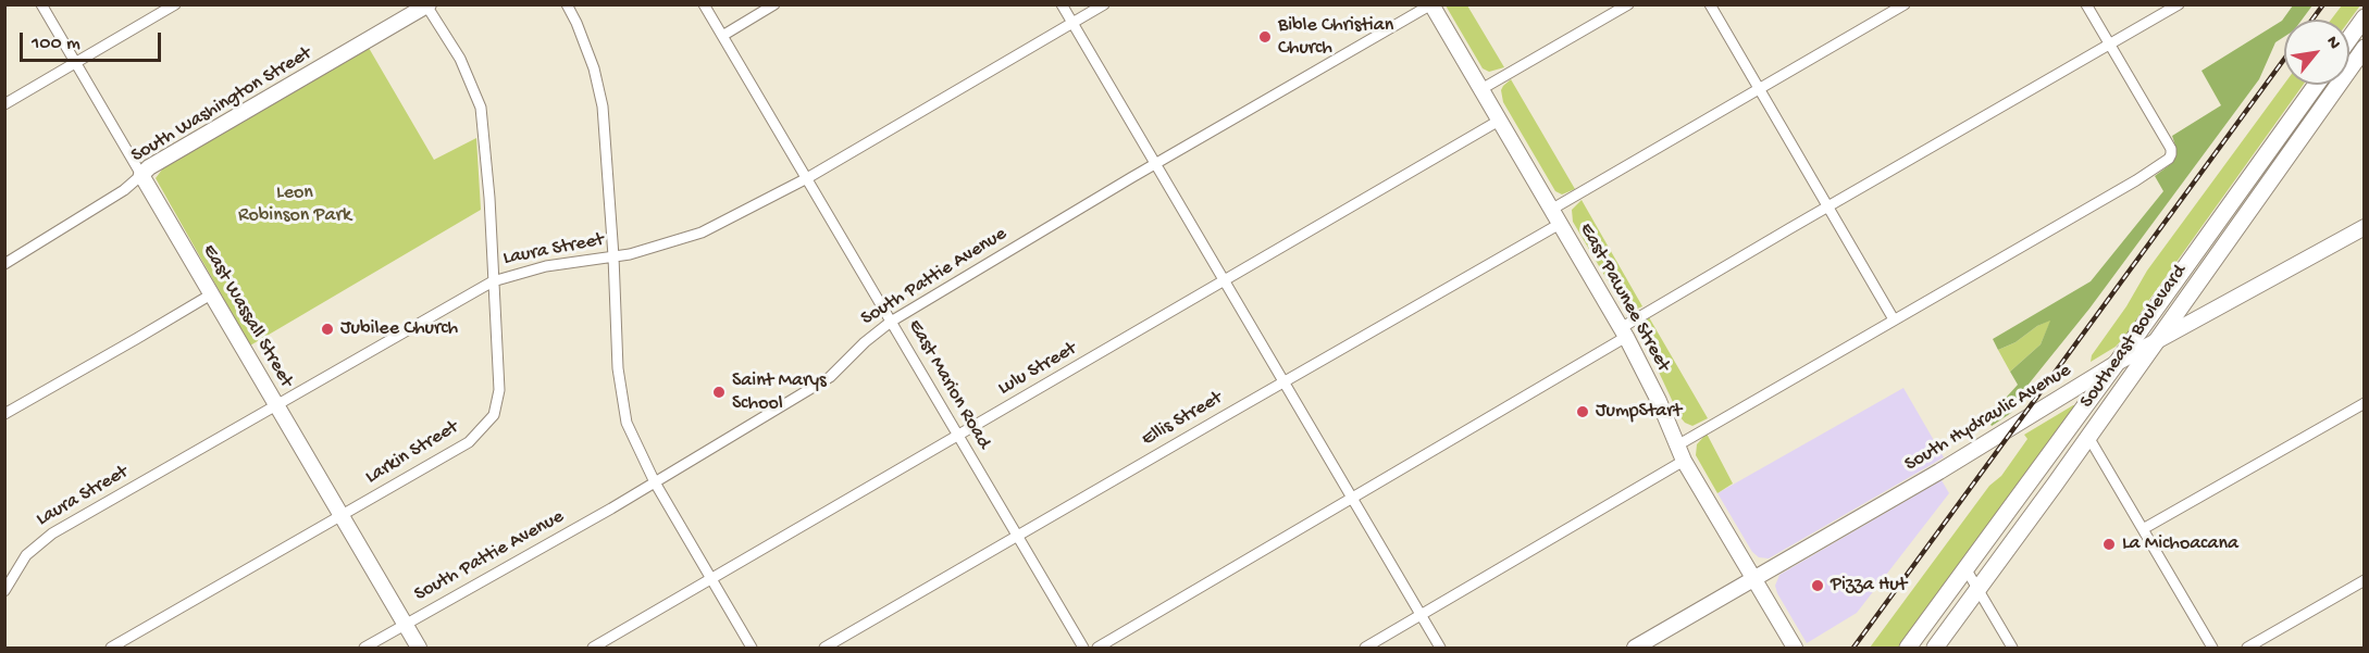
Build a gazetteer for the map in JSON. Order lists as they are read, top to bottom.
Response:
{
  "streets": {
    "main road": ["Southeast Boulevard"],
    "street": [
      "South Washington Street",
      "Laura Street",
      "South Pattie Avenue",
      "East Pawnee Street",
      "East Wassall Street",
      "Lulu Street",
      "East Marion Road",
      "South Hydraulic Avenue",
      "Ellis Street",
      "Larkin Street"
    ]
  },
  "crossings": [
    ["South Washington Street", "East Wassall Street"],
    ["South Washington Street", "Larkin Street"],
    ["Laura Street", "East Wassall Street"],
    ["Laura Street", "East Marion Road"],
    ["Laura Street", "Larkin Street"],
    ["South Pattie Avenue", "East Pawnee Street"],
    ["South Pattie Avenue", "East Wassall Street"],
    ["South Pattie Avenue", "East Marion Road"],
    ["East Pawnee Street", "Lulu Street"],
    ["East Pawnee Street", "South Hydraulic Avenue"],
    ["East Pawnee Street", "Ellis Street"],
    ["East Wassall Street", "Larkin Street"],
    ["Southeast Boulevard", "South Hydraulic Avenue"],
    ["Lulu Street", "East Marion Road"],
    ["East Marion Road", "Ellis Street"]
  ],
  "parks": ["Leon Robinson Park"],
  "places": [
    "Bible Christian Church",
    "Jubilee Church",
    "Saint Marys School",
    "JumpStart",
    "La Michoacana",
    "Pizza Hut"
  ],
  "scale_bar": "100 m",
  "north": "top right"
}
